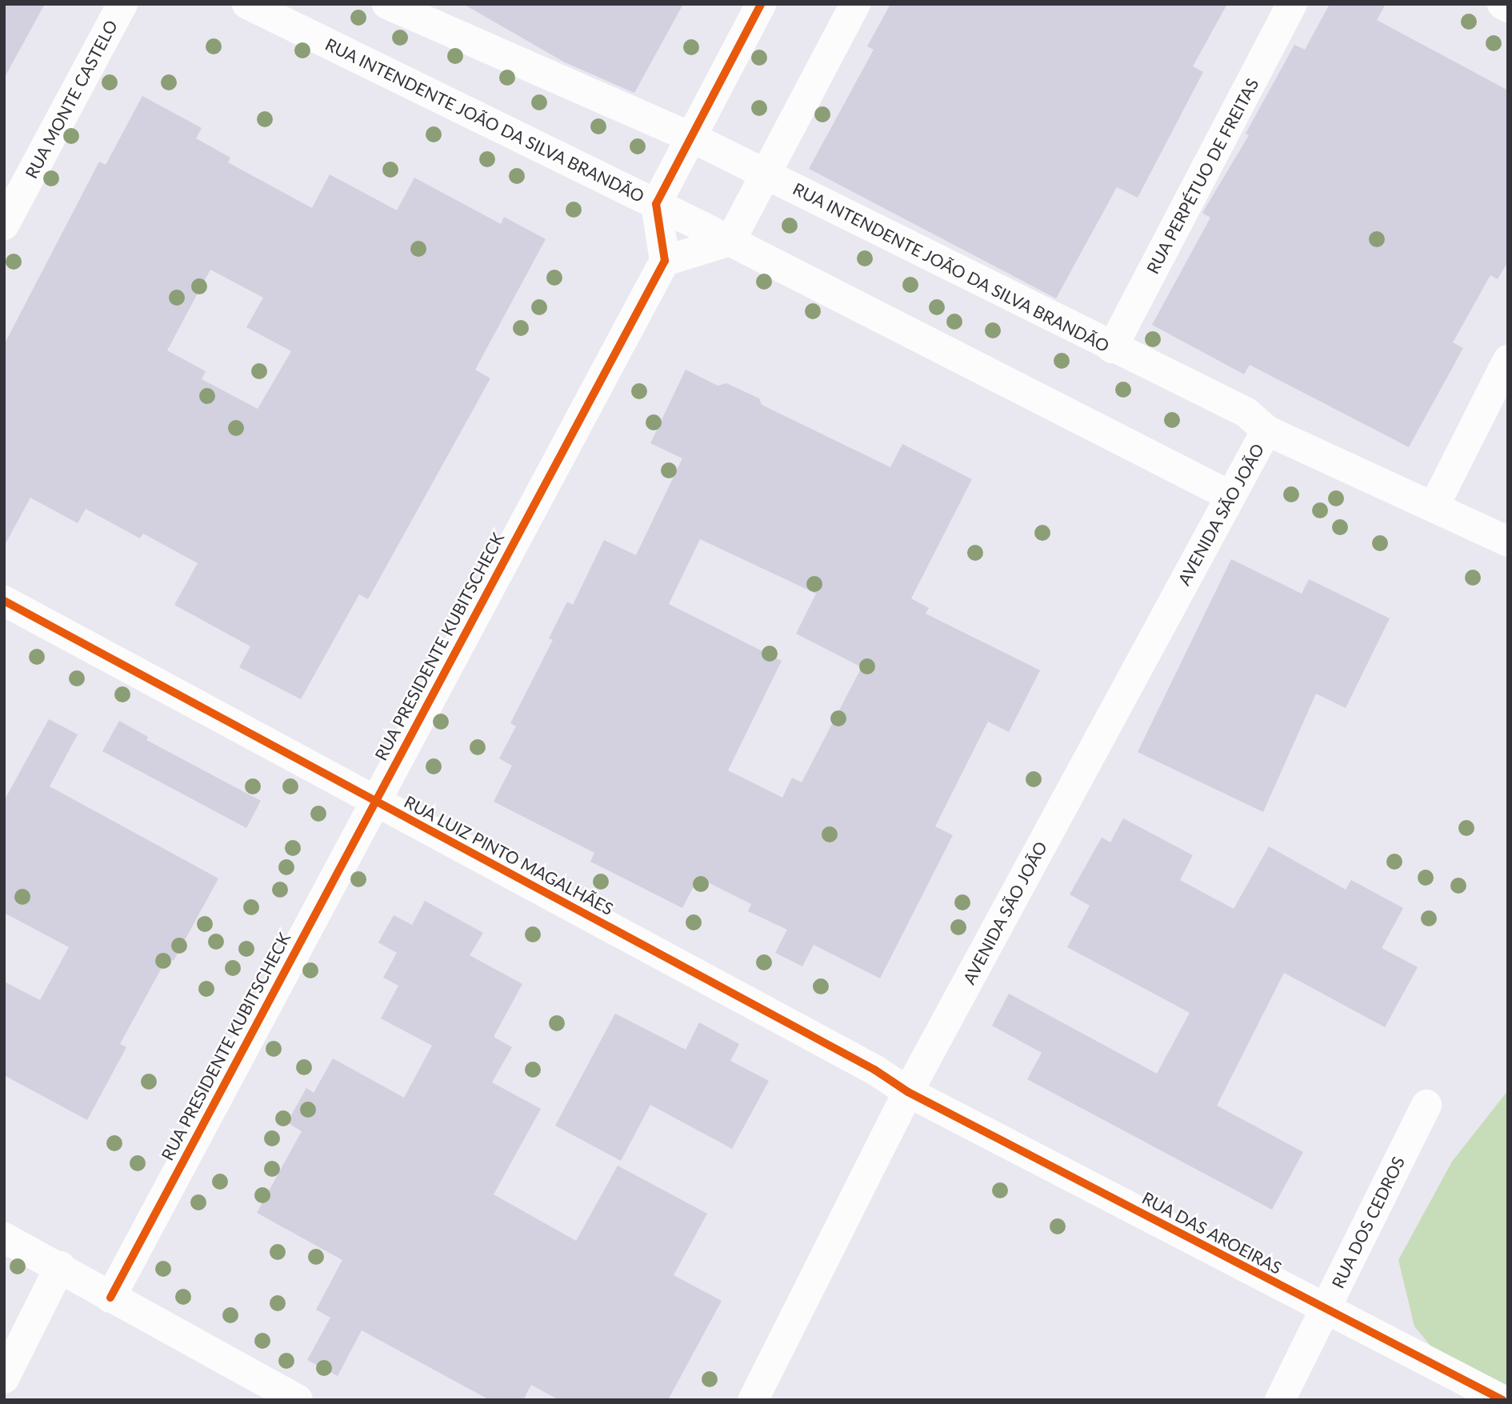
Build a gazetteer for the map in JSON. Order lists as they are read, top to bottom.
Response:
{
  "streets": {
    "street": [
      "RUA MONTE CASTELO",
      "RUA INTENDENTE JOÃO DA SILVA BRANDÃO",
      "RUA PERPÉTUO DE FREITAS",
      "AVENIDA SÃO JOÃO",
      "RUA PRESIDENTE KUBITSCHECK",
      "RUA LUIZ PINTO MAGALHÃES",
      "RUA DOS CEDROS",
      "RUA DAS AROEIRAS"
    ]
  },
  "crossings": [
    ["RUA INTENDENTE JOÃO DA SILVA BRANDÃO", "RUA PERPÉTUO DE FREITAS"],
    ["RUA INTENDENTE JOÃO DA SILVA BRANDÃO", "AVENIDA SÃO JOÃO"],
    ["AVENIDA SÃO JOÃO", "RUA LUIZ PINTO MAGALHÃES"],
    ["AVENIDA SÃO JOÃO", "RUA DAS AROEIRAS"],
    ["RUA PRESIDENTE KUBITSCHECK", "RUA LUIZ PINTO MAGALHÃES"],
    ["RUA LUIZ PINTO MAGALHÃES", "RUA DAS AROEIRAS"],
    ["RUA DOS CEDROS", "RUA DAS AROEIRAS"]
  ]
}
